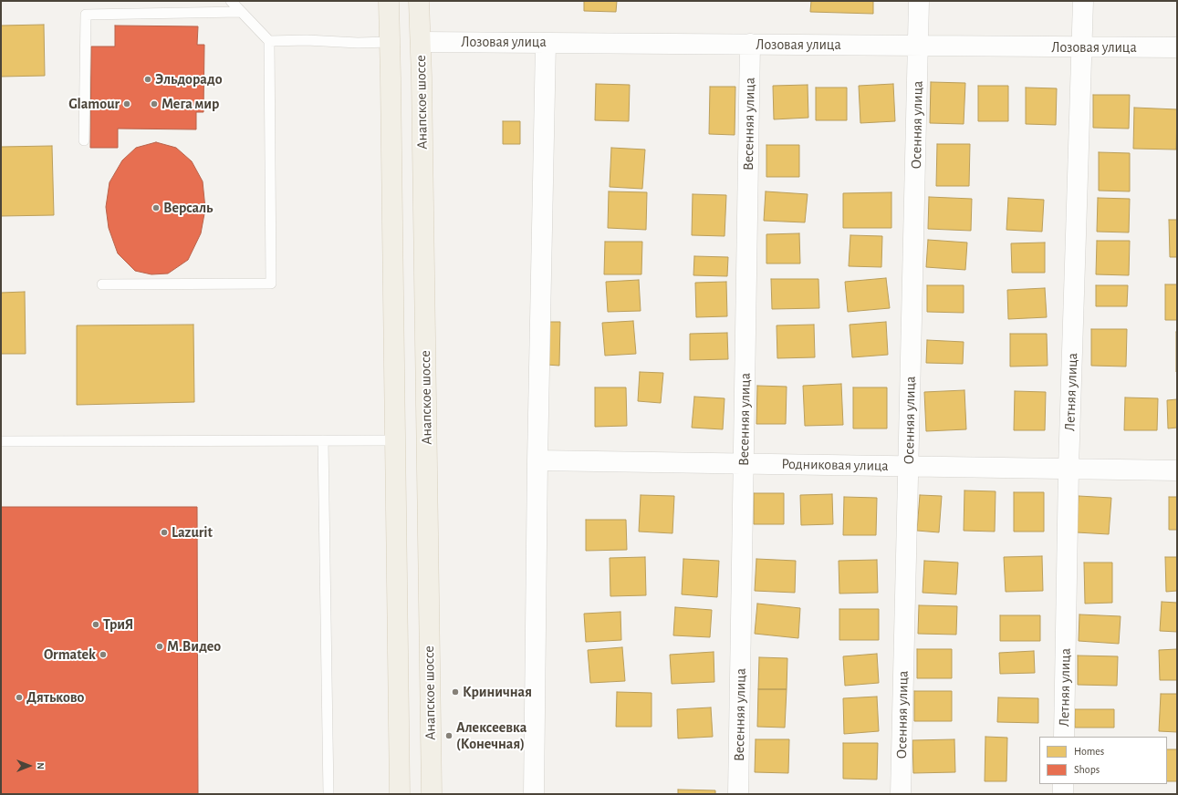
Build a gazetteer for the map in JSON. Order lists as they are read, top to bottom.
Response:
{
  "streets": {
    "main road": ["Анапское шоссе"],
    "street": [
      "Лозовая улица",
      "Весенняя улица",
      "Осенняя улица",
      "Летняя улица",
      "Родниковая улица"
    ]
  },
  "crossings": [
    ["Лозовая улица", "Анапское шоссе"],
    ["Лозовая улица", "Весенняя улица"],
    ["Лозовая улица", "Осенняя улица"],
    ["Лозовая улица", "Летняя улица"],
    ["Весенняя улица", "Родниковая улица"],
    ["Осенняя улица", "Родниковая улица"],
    ["Летняя улица", "Родниковая улица"]
  ],
  "places": [
    "Эльдорадо",
    "Glamour",
    "Мега мир",
    "Версаль",
    "Lazurit",
    "ТриЯ",
    "М.Видео",
    "Ormatek",
    "Криничная",
    "Дятьково",
    "Алексеевка (Конечная)"
  ],
  "legend": ["Homes", "Shops"],
  "north": "right"
}
